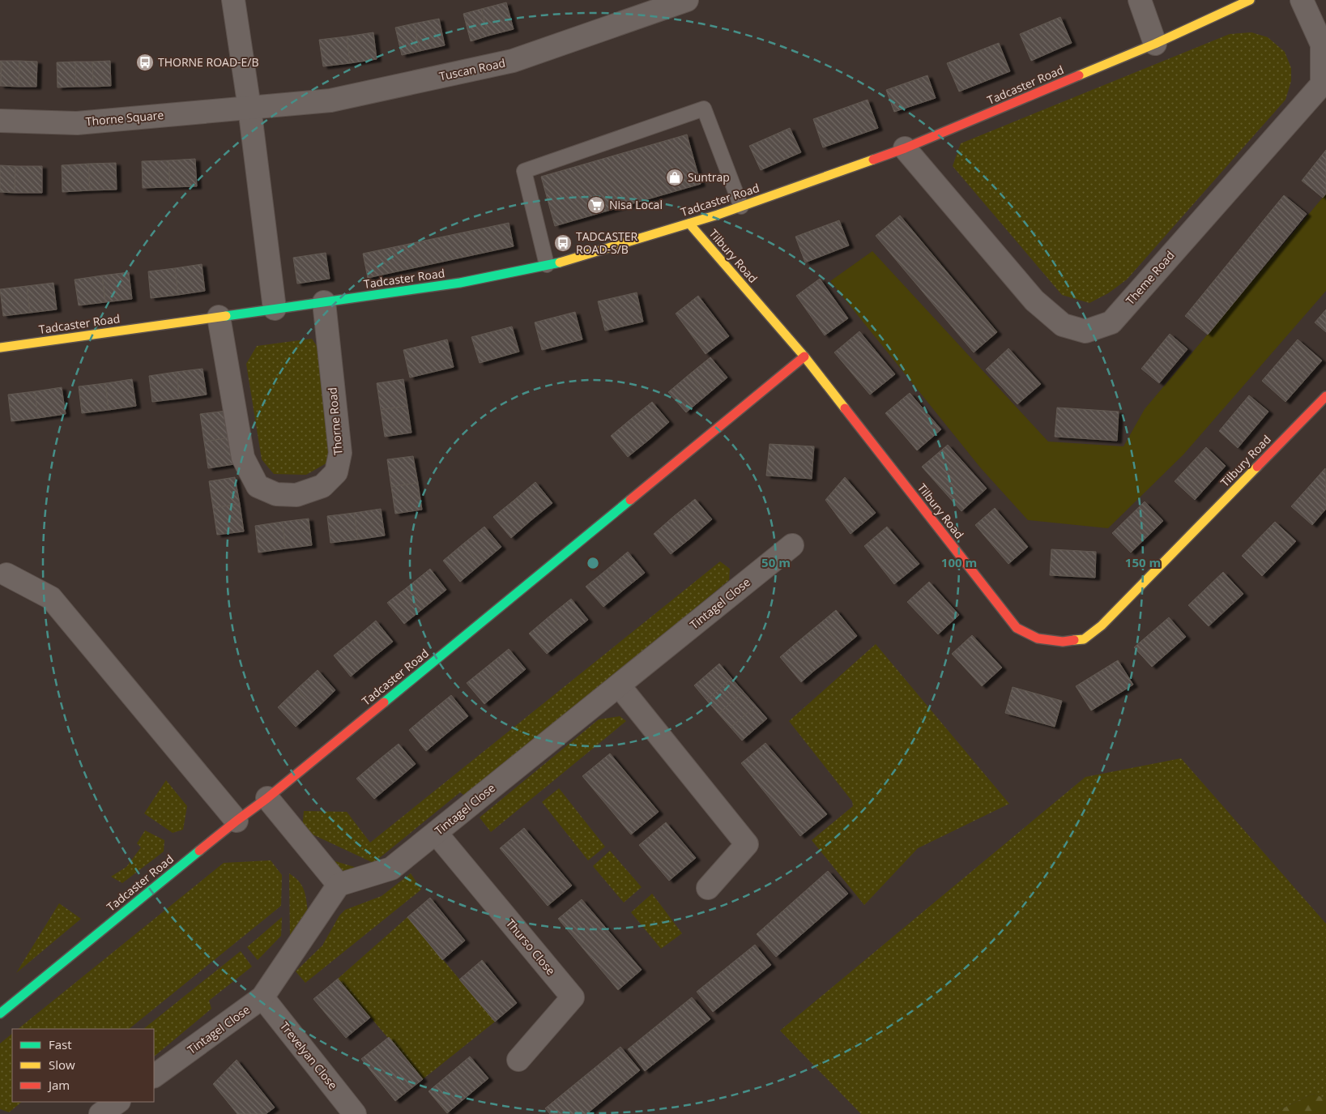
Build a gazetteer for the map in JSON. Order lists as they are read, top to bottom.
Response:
{
  "streets": {
    "street": [
      "Tuscan Road",
      "Tadcaster Road",
      "Thorne Square",
      "Tilbury Road",
      "Theme Road",
      "Thorne Road",
      "Tintagel Close",
      "Thurso Close",
      "Trevelyan Close"
    ]
  },
  "crossings": [
    ["Tuscan Road", "Thorne Square"],
    ["Tadcaster Road", "Tilbury Road"],
    ["Tadcaster Road", "Theme Road"],
    ["Tadcaster Road", "Thorne Road"],
    ["Tintagel Close", "Thurso Close"],
    ["Tintagel Close", "Trevelyan Close"]
  ],
  "places": {
    "bus stop": ["THORNE ROAD-E/B", "TADCASTER ROAD-S/B"],
    "shop": ["Suntrap"],
    "supermarket": ["Nisa Local"]
  },
  "legend": ["Fast", "Slow", "Jam"],
  "rings": ["50 m", "100 m", "150 m"]
}
